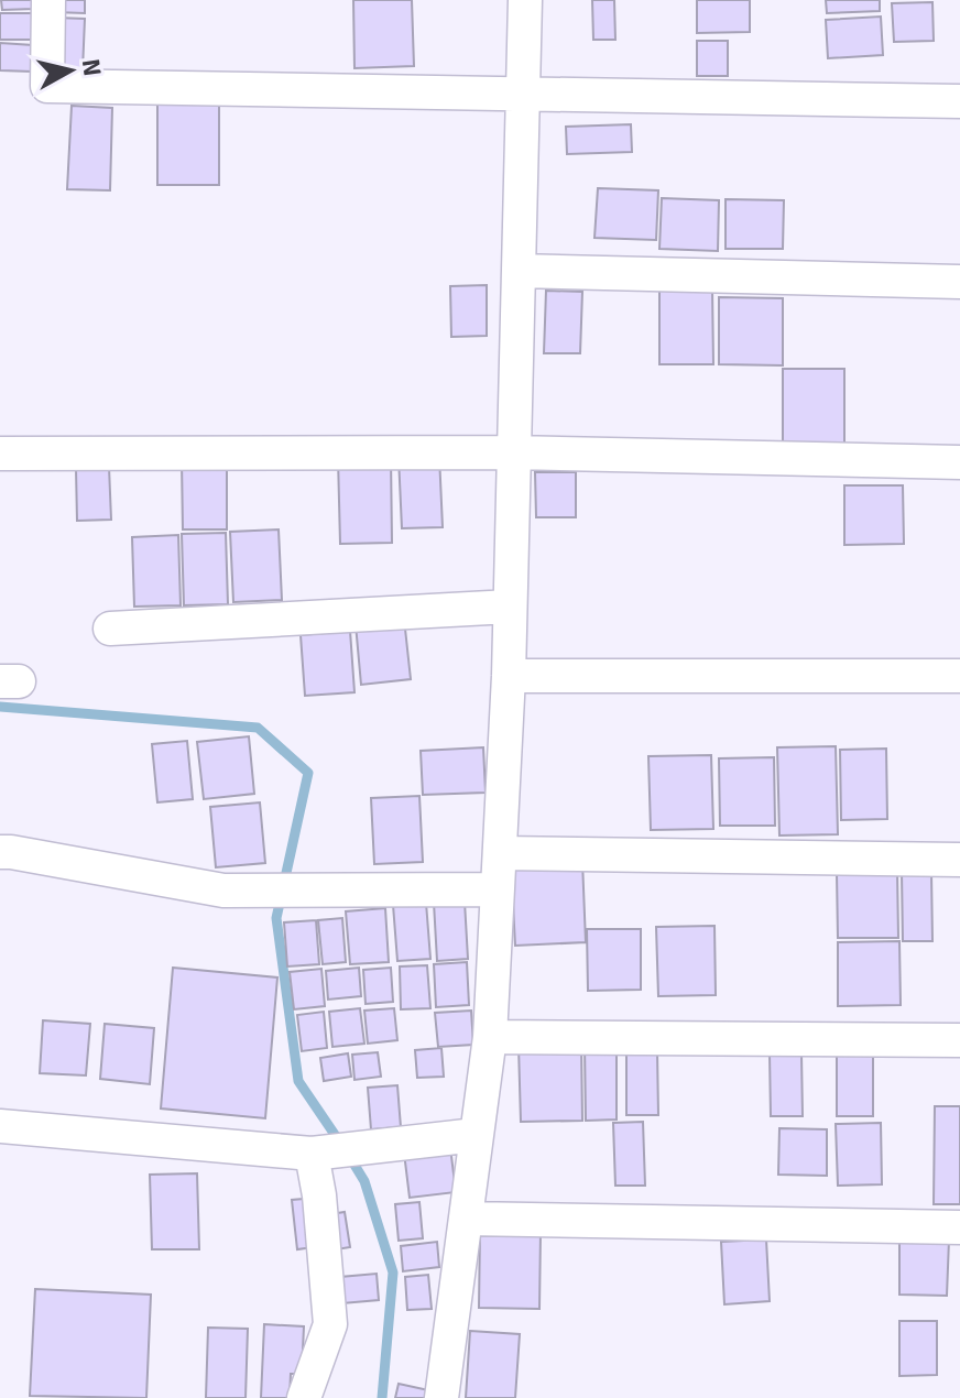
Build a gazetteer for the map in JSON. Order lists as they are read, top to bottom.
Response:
{
  "north": "right"
}
